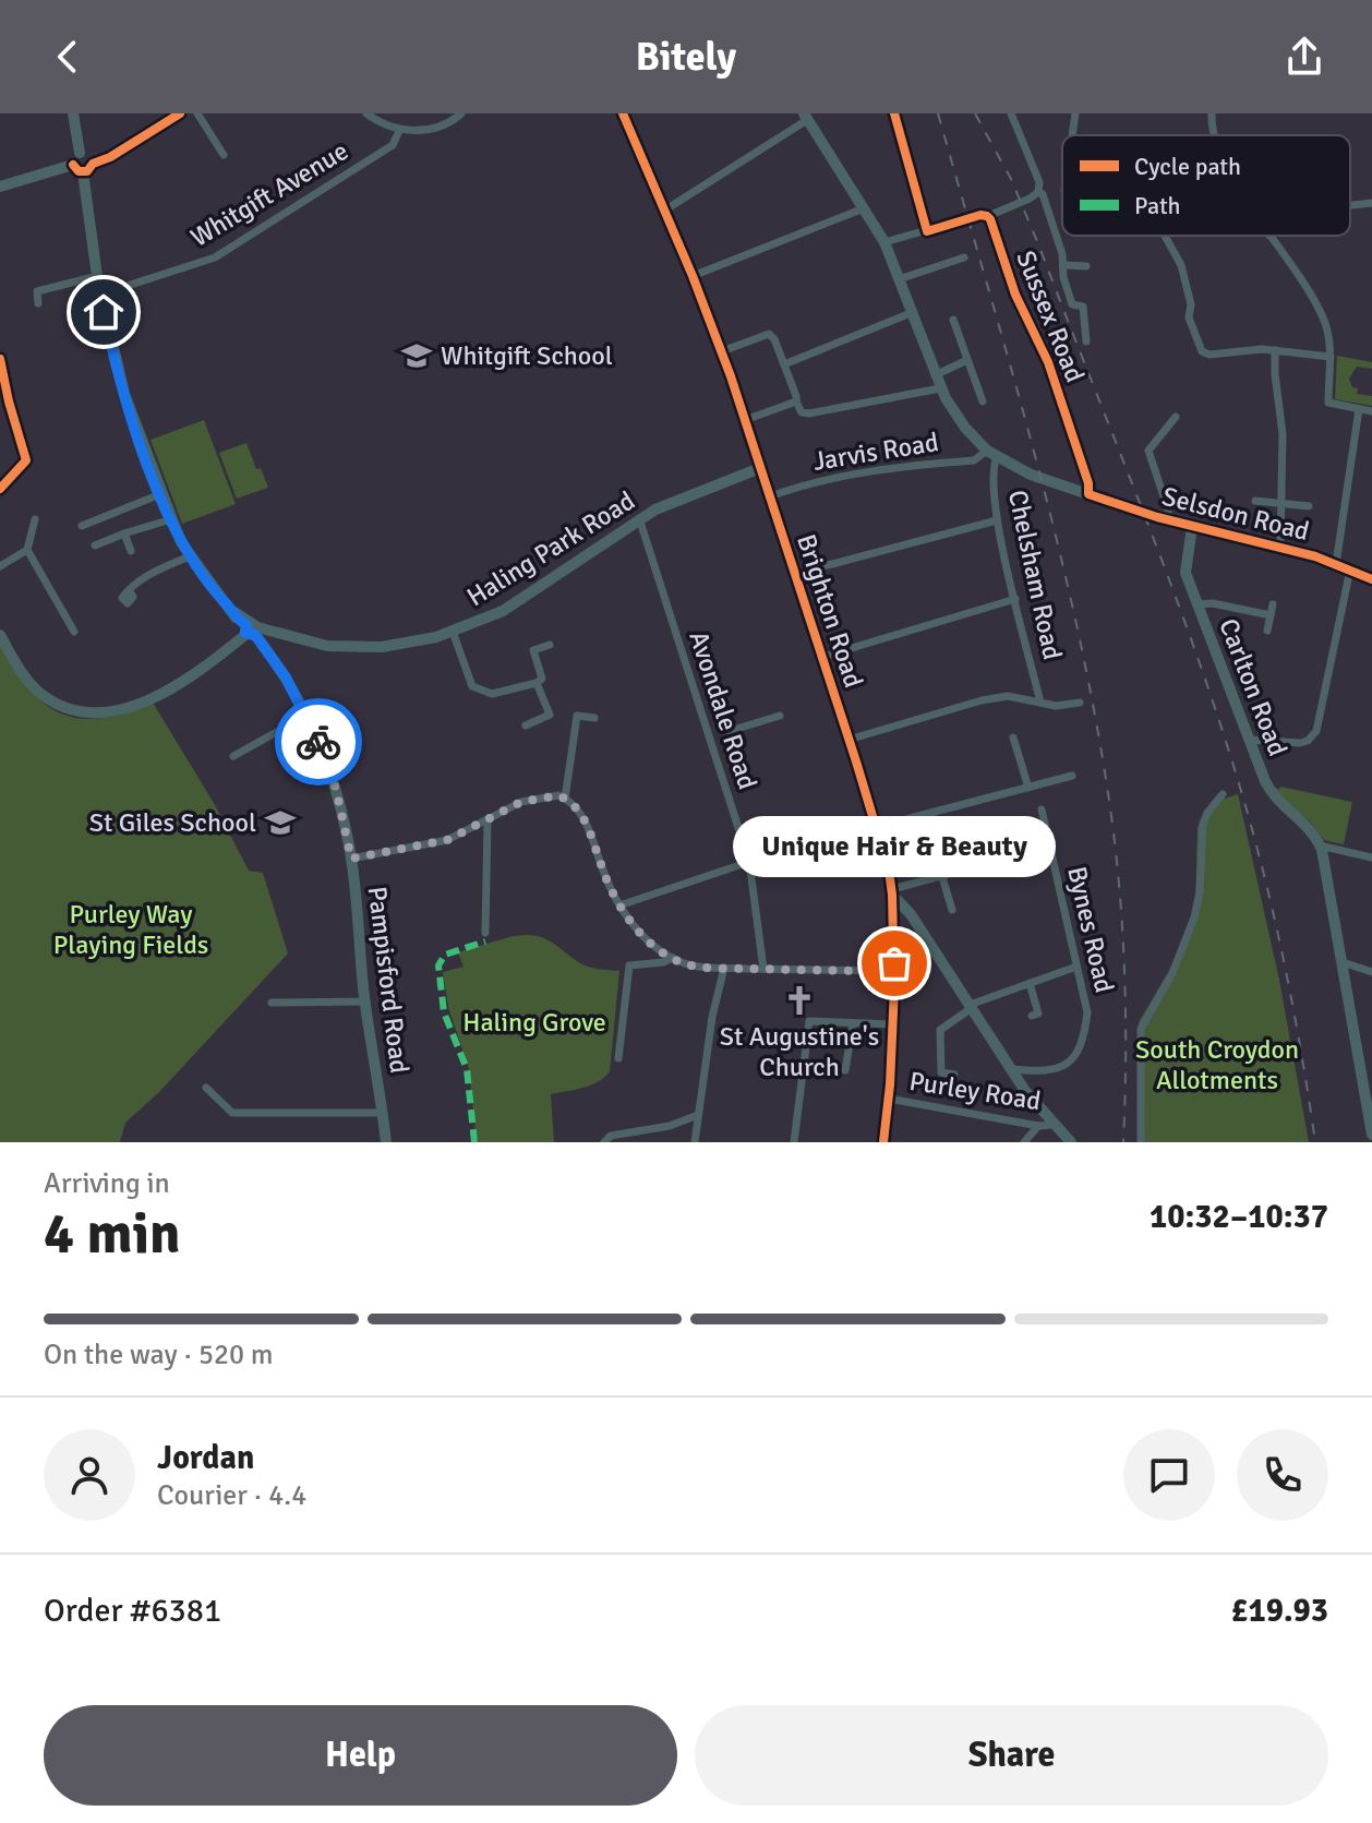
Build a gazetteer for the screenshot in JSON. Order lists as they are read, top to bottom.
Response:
{
  "streets": {
    "main road": ["Brighton Road"],
    "street": [
      "Whitgift Avenue",
      "Sussex Road",
      "Jarvis Road",
      "Selsdon Road",
      "Haling Park Road",
      "Chelsham Road",
      "Carlton Road",
      "Avondale Road",
      "Bynes Road",
      "Pampisford Road",
      "Purley Road"
    ]
  },
  "crossings": [
    ["Whitgift Avenue", "Haling Park Road"],
    ["Sussex Road", "Selsdon Road"],
    ["Jarvis Road", "Selsdon Road"],
    ["Jarvis Road", "Chelsham Road"],
    ["Jarvis Road", "Brighton Road"],
    ["Selsdon Road", "Chelsham Road"],
    ["Selsdon Road", "Carlton Road"],
    ["Haling Park Road", "Brighton Road"],
    ["Haling Park Road", "Avondale Road"],
    ["Haling Park Road", "Pampisford Road"],
    ["Brighton Road", "Bynes Road"],
    ["Brighton Road", "Purley Road"]
  ],
  "parks": ["Purley Way Playing Fields", "Haling Grove", "South Croydon Allotments"],
  "places": {
    "school or university": ["Whitgift School", "St Giles School"],
    "other": ["Unique Hair & Beauty"],
    "church": ["St Augustine's Church"]
  },
  "legend": ["Cycle path", "Path"],
  "page": {
    "header": "Bitely",
    "bubble": "Unique Hair & Beauty",
    "heading": ["4 min", "Arriving in", "10:32–10:37"],
    "panel": [
      "Jordan",
      "Courier · 4.4",
      "Order #6381",
      "£19.93"
    ],
    "bar": "On the way · 520 m",
    "buttons": ["Help", "Share"]
  }
}
